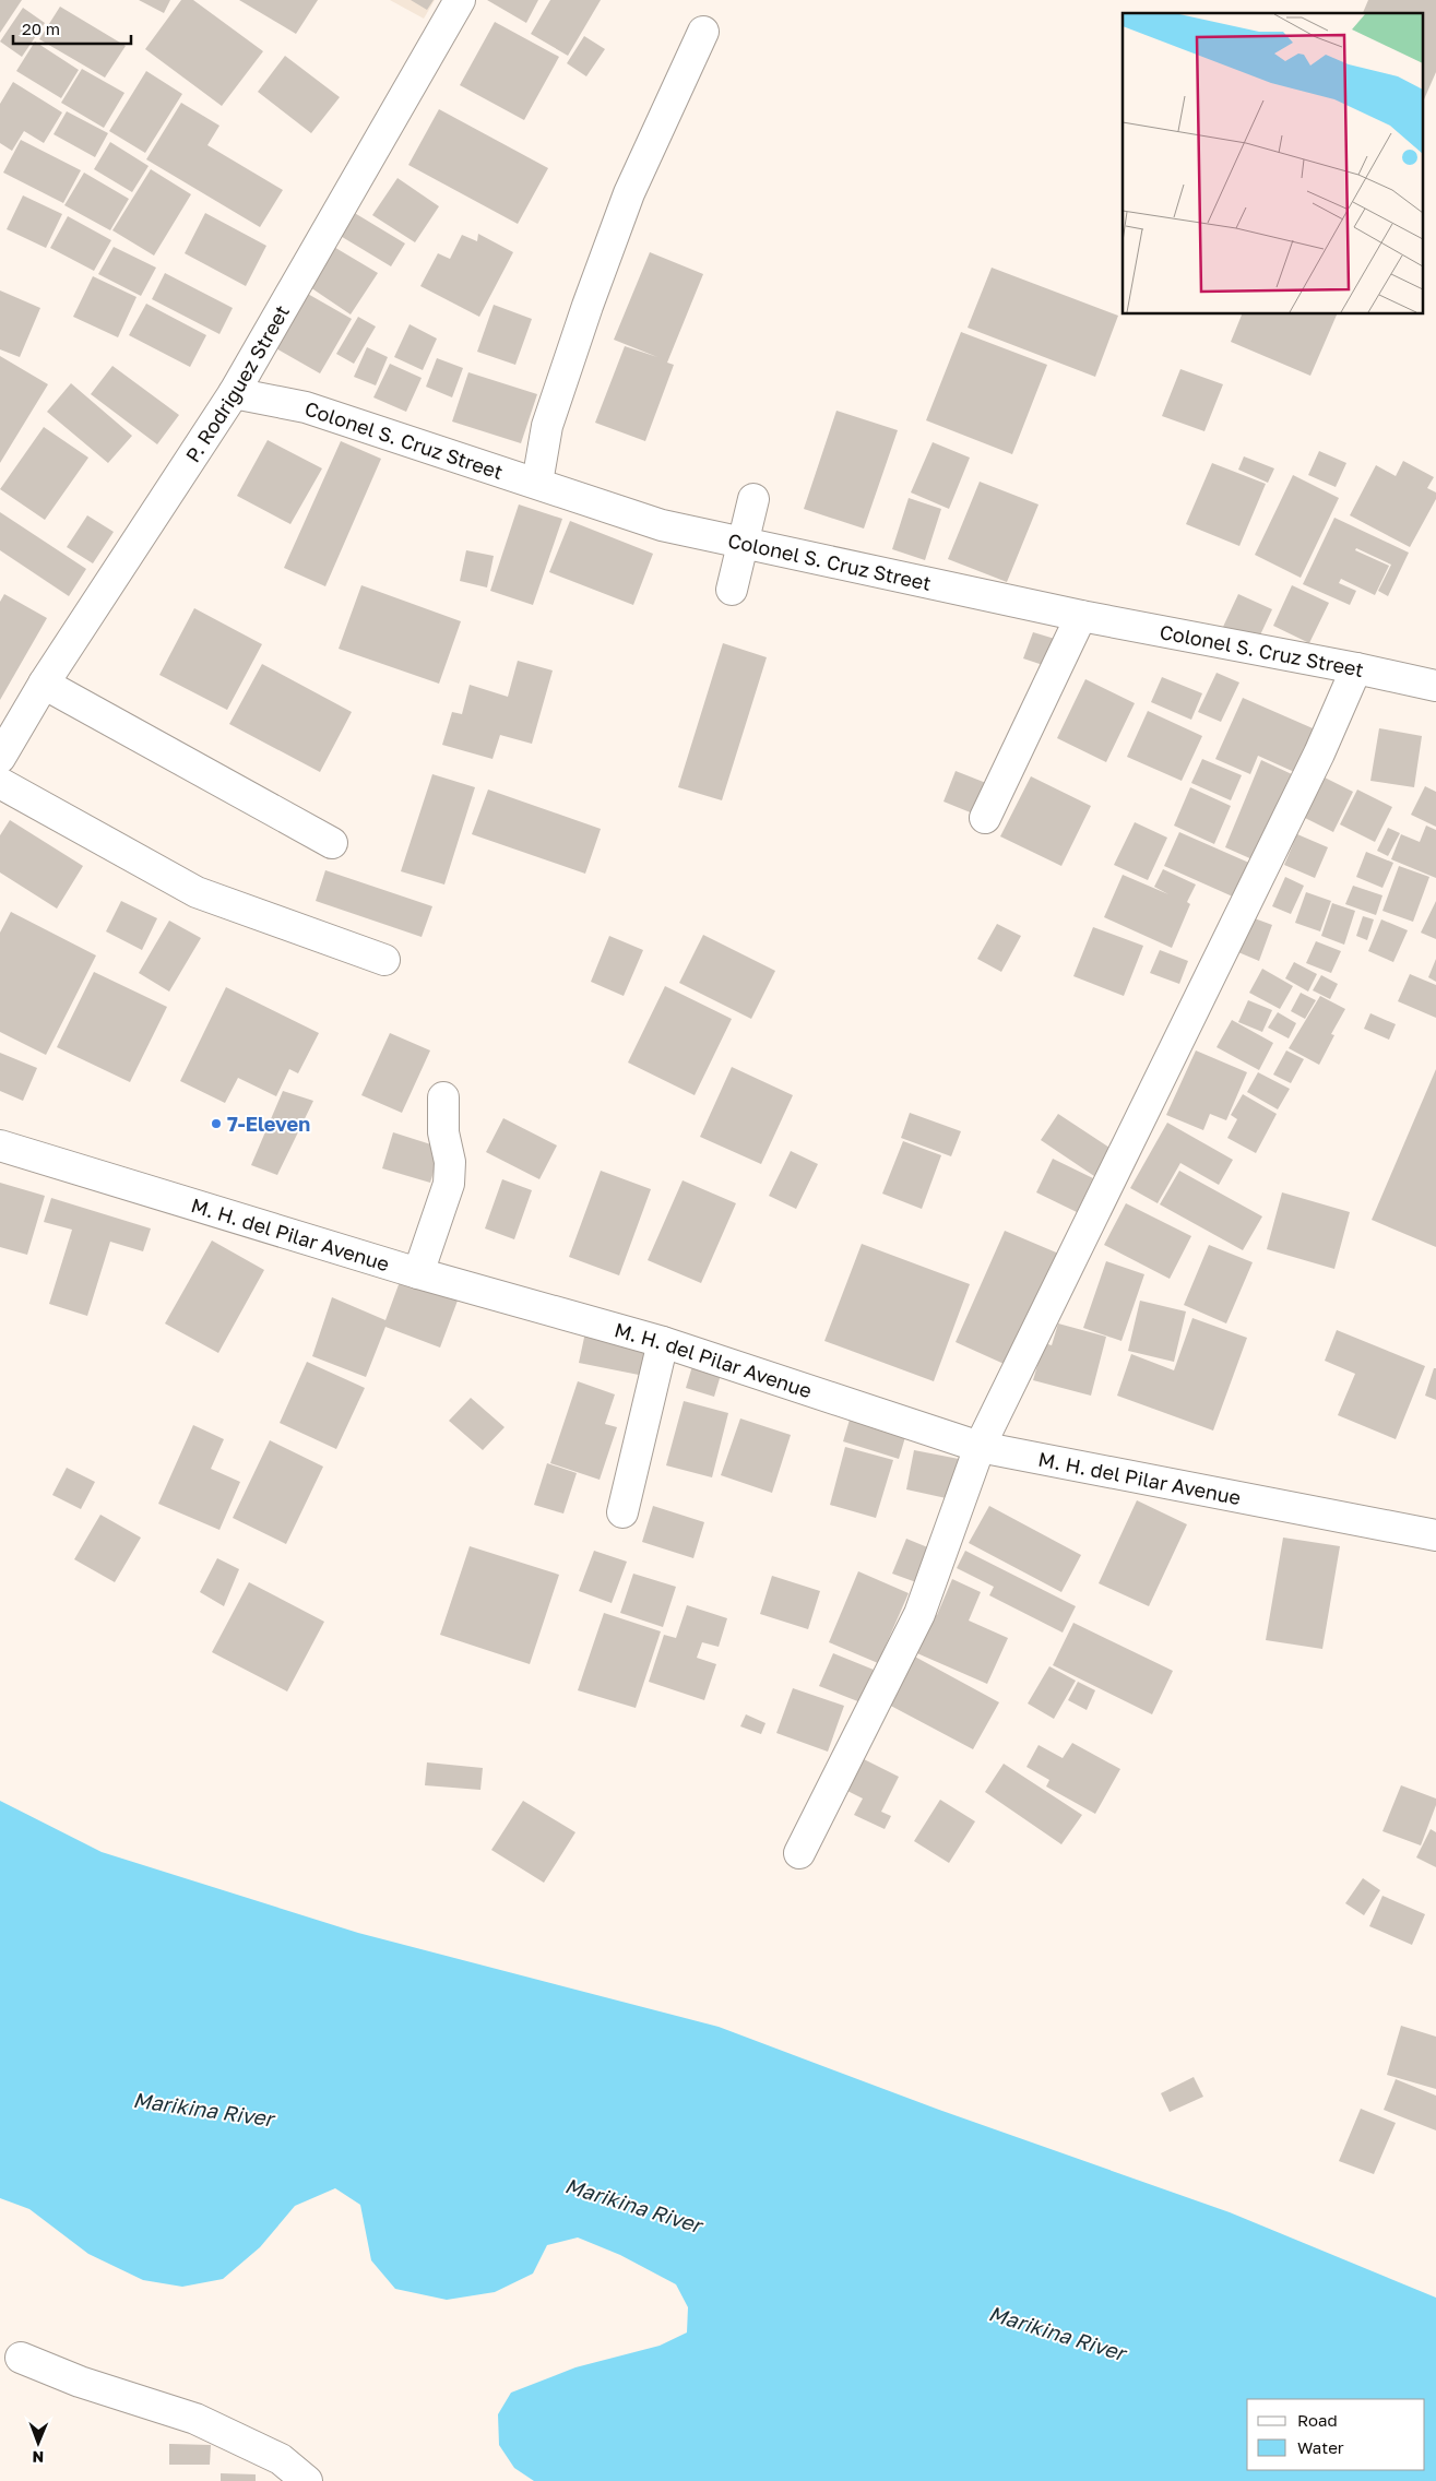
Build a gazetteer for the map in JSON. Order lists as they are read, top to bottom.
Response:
{
  "streets": {
    "street": ["P. Rodriguez Street", "Colonel S. Cruz Street", "M. H. del Pilar Avenue"]
  },
  "crossings": [
    ["P. Rodriguez Street", "Colonel S. Cruz Street"]
  ],
  "water": ["Marikina River"],
  "places": ["7-Eleven"],
  "legend": ["Road", "Water"],
  "scale_bar": "20 m",
  "north": "bottom"
}
